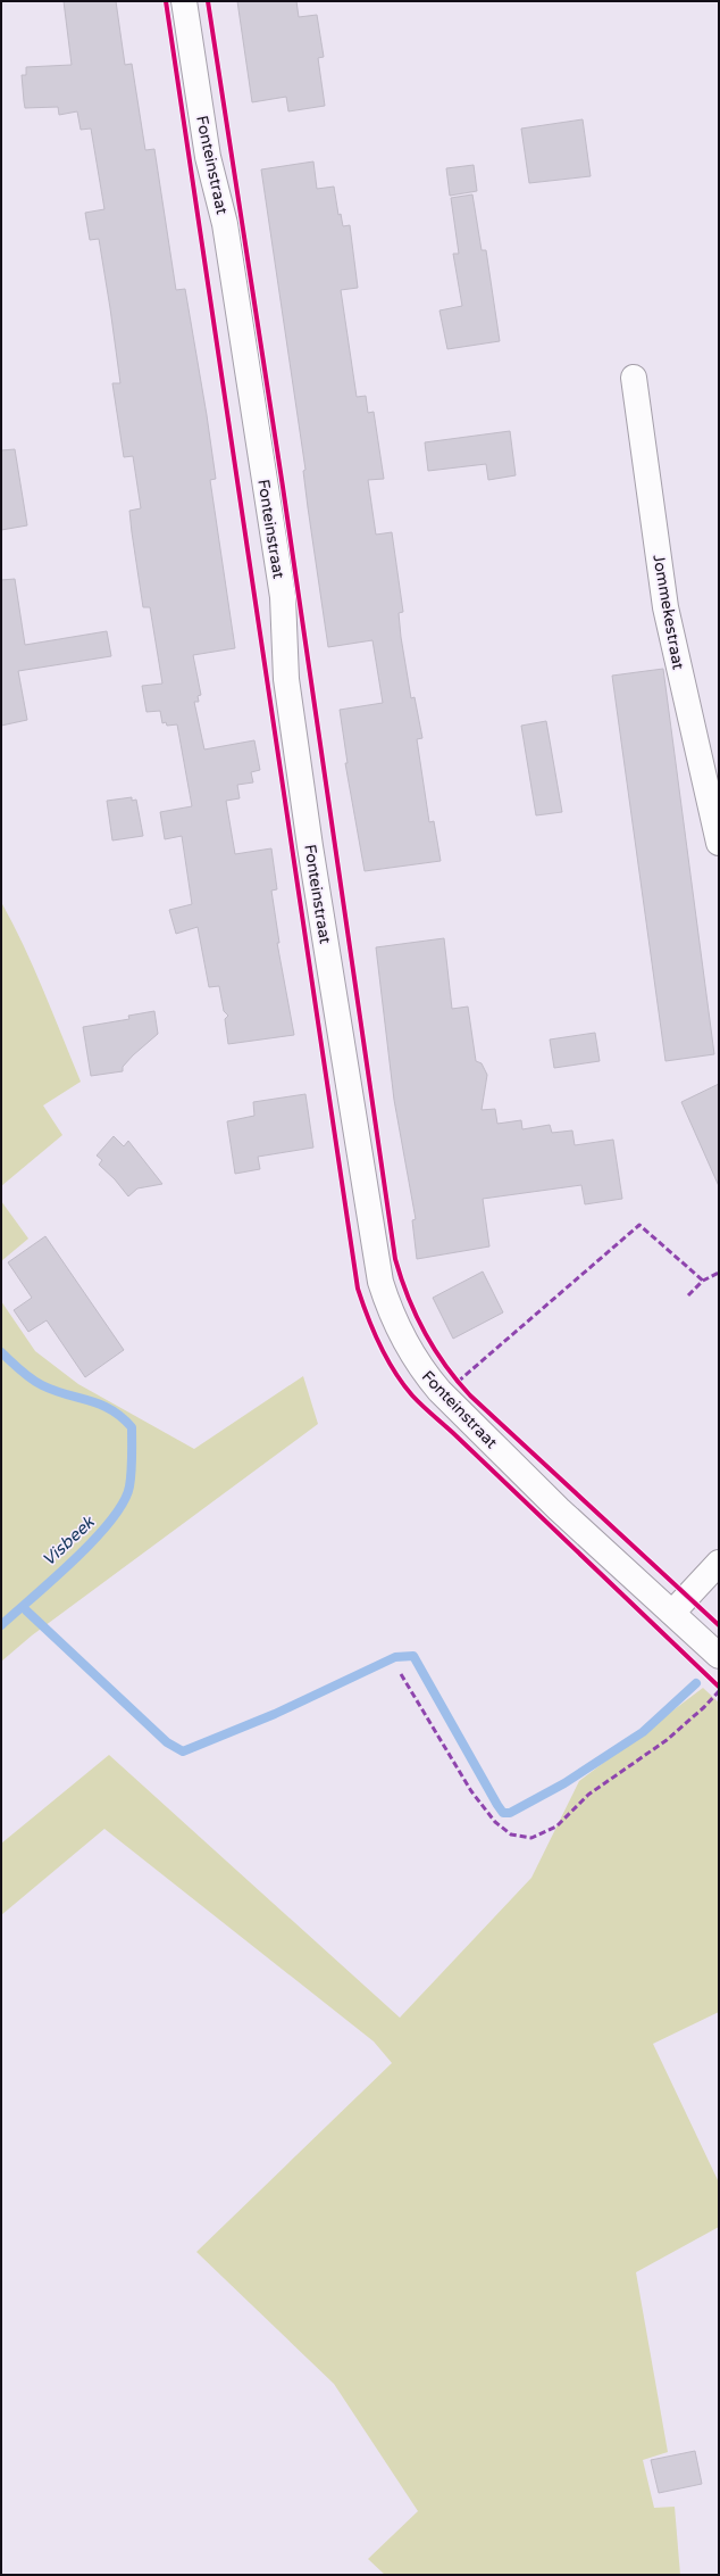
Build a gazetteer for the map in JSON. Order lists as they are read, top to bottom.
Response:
{
  "streets": {
    "street": ["Fonteinstraat", "Jommekestraat"]
  },
  "water": ["Visbeek"]
}
